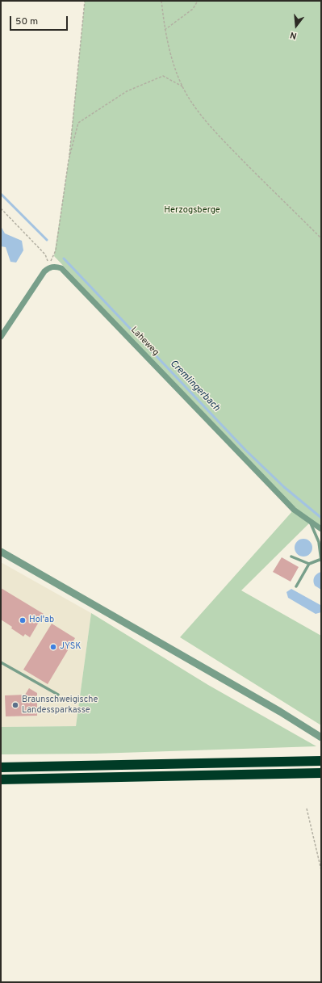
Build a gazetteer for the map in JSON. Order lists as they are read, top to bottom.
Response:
{
  "streets": {
    "street": ["Laheweg"]
  },
  "water": ["Cremlingerbach"],
  "parks": ["Herzogsberge"],
  "places": ["Hol'ab", "JYSK", "Braunschweigische Landessparkasse"],
  "scale_bar": "50 m",
  "north": "bottom"
}
